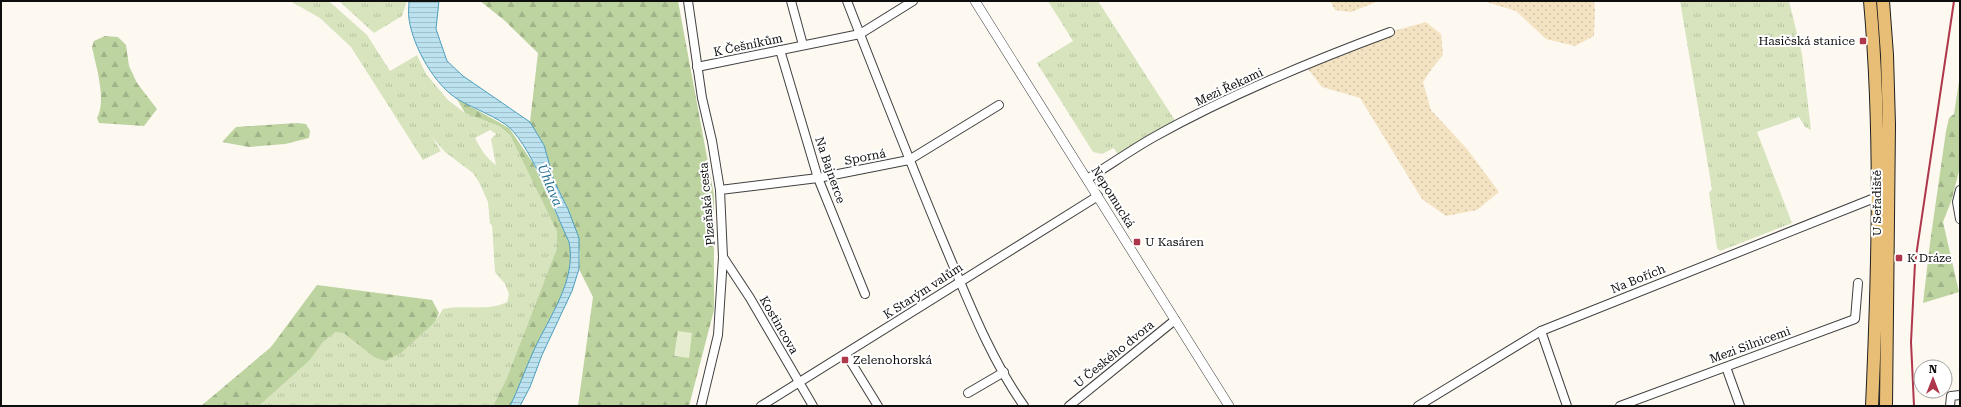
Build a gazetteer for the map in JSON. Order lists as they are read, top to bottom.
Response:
{
  "streets": {
    "main road": ["U Seřadiště"],
    "street": [
      "K Češníkům",
      "Mezi Řekami",
      "Sporná",
      "Na Bajnerce",
      "Nepomucká",
      "Plzeňská cesta",
      "Na Bořích",
      "K Starým valům",
      "Kostincova",
      "Mezi Silnicemi",
      "U Českého dvora"
    ]
  },
  "crossings": [
    ["K Češníkům", "Na Bajnerce"],
    ["K Češníkům", "Plzeňská cesta"],
    ["Mezi Řekami", "Nepomucká"],
    ["Sporná", "Na Bajnerce"],
    ["Sporná", "Plzeňská cesta"],
    ["Nepomucká", "K Starým valům"],
    ["Nepomucká", "U Českého dvora"],
    ["U Seřadiště", "Na Bořích"],
    ["Plzeňská cesta", "Kostincova"],
    ["K Starým valům", "Kostincova"]
  ],
  "water": ["Úhlava"],
  "places": {
    "transit": [
      "Hasičská stanice",
      "U Kasáren",
      "K Dráze",
      "Zelenohorská"
    ]
  },
  "north": "top"
}
